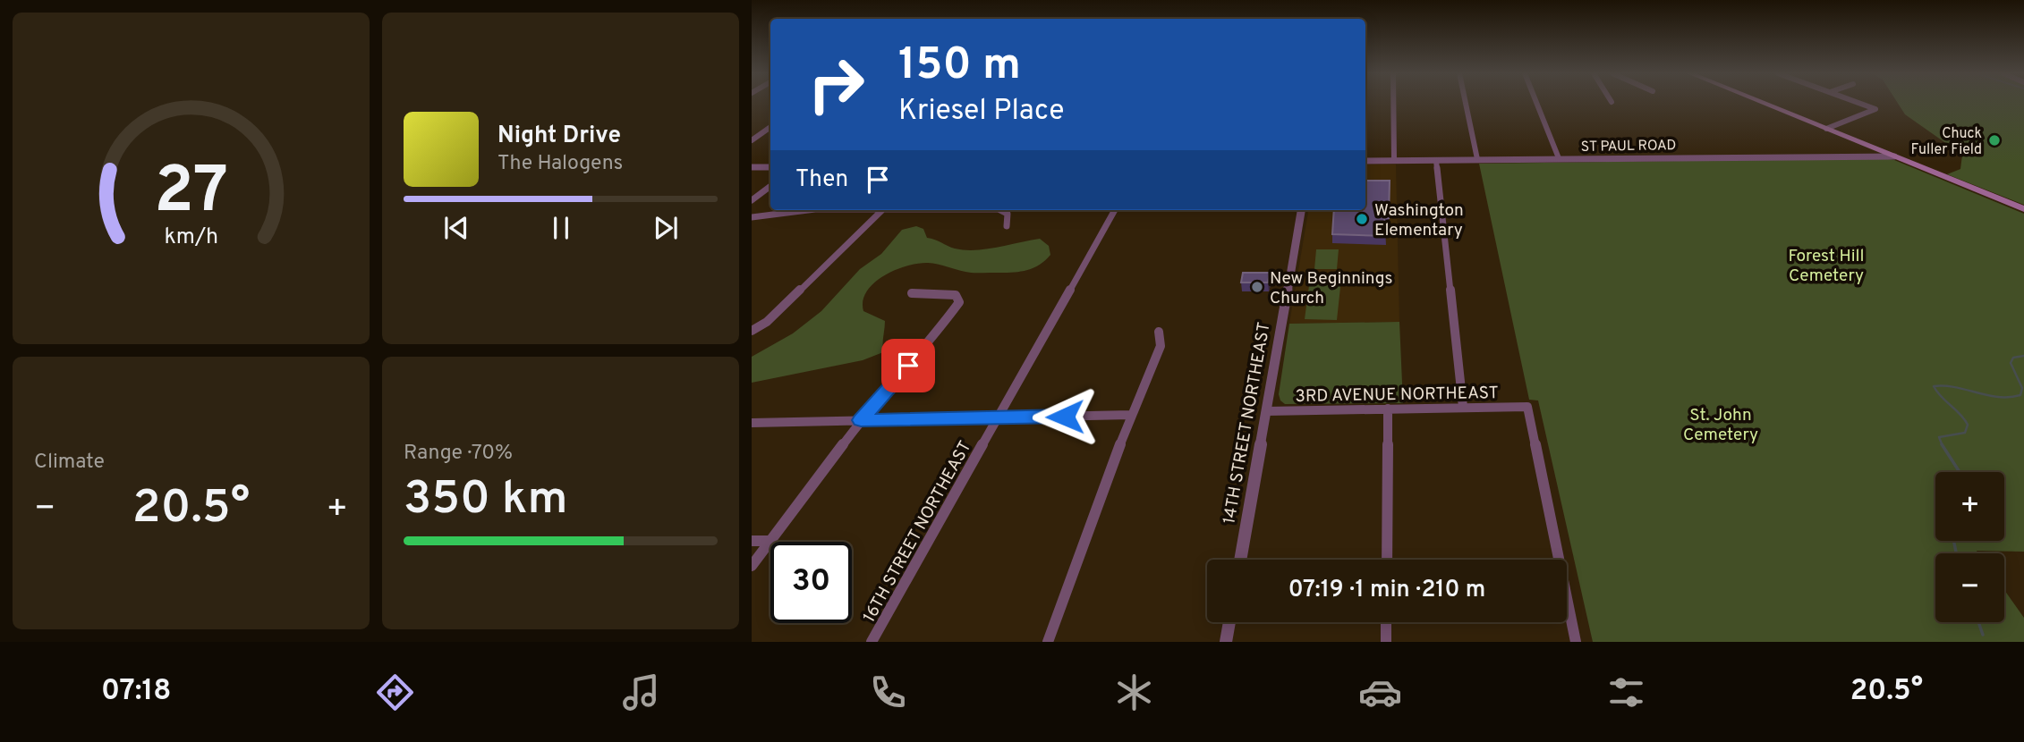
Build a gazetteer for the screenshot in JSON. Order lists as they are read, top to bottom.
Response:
{
  "streets": {
    "street": [
      "ST PAUL ROAD",
      "3RD AVENUE NORTHEAST",
      "14TH STREET NORTHEAST",
      "16TH STREET NORTHEAST"
    ]
  },
  "crossings": [
    ["3RD AVENUE NORTHEAST", "14TH STREET NORTHEAST"]
  ],
  "parks": ["Forest Hill Cemetery", "St. John Cemetery"],
  "places": ["Chuck Fuller Field", "Washington Elementary", "New Beginnings Church"],
  "page": {
    "turn": ["150 m", "Kriesel Place"],
    "song": ["Night Drive", "The Halogens"],
    "then": "Then",
    "tile": [
      "Climate",
      ["Range · 70%", "350 km"]
    ],
    "map_buttons": ["+", "−"],
    "heat": ["−", "20.5°", "+"],
    "limit": "30",
    "trip": "07:19 · 1 min · 210 m",
    "tabs": ["07:18", "20.5°"],
    "gauge": ["27", "km/h"]
  }
}
